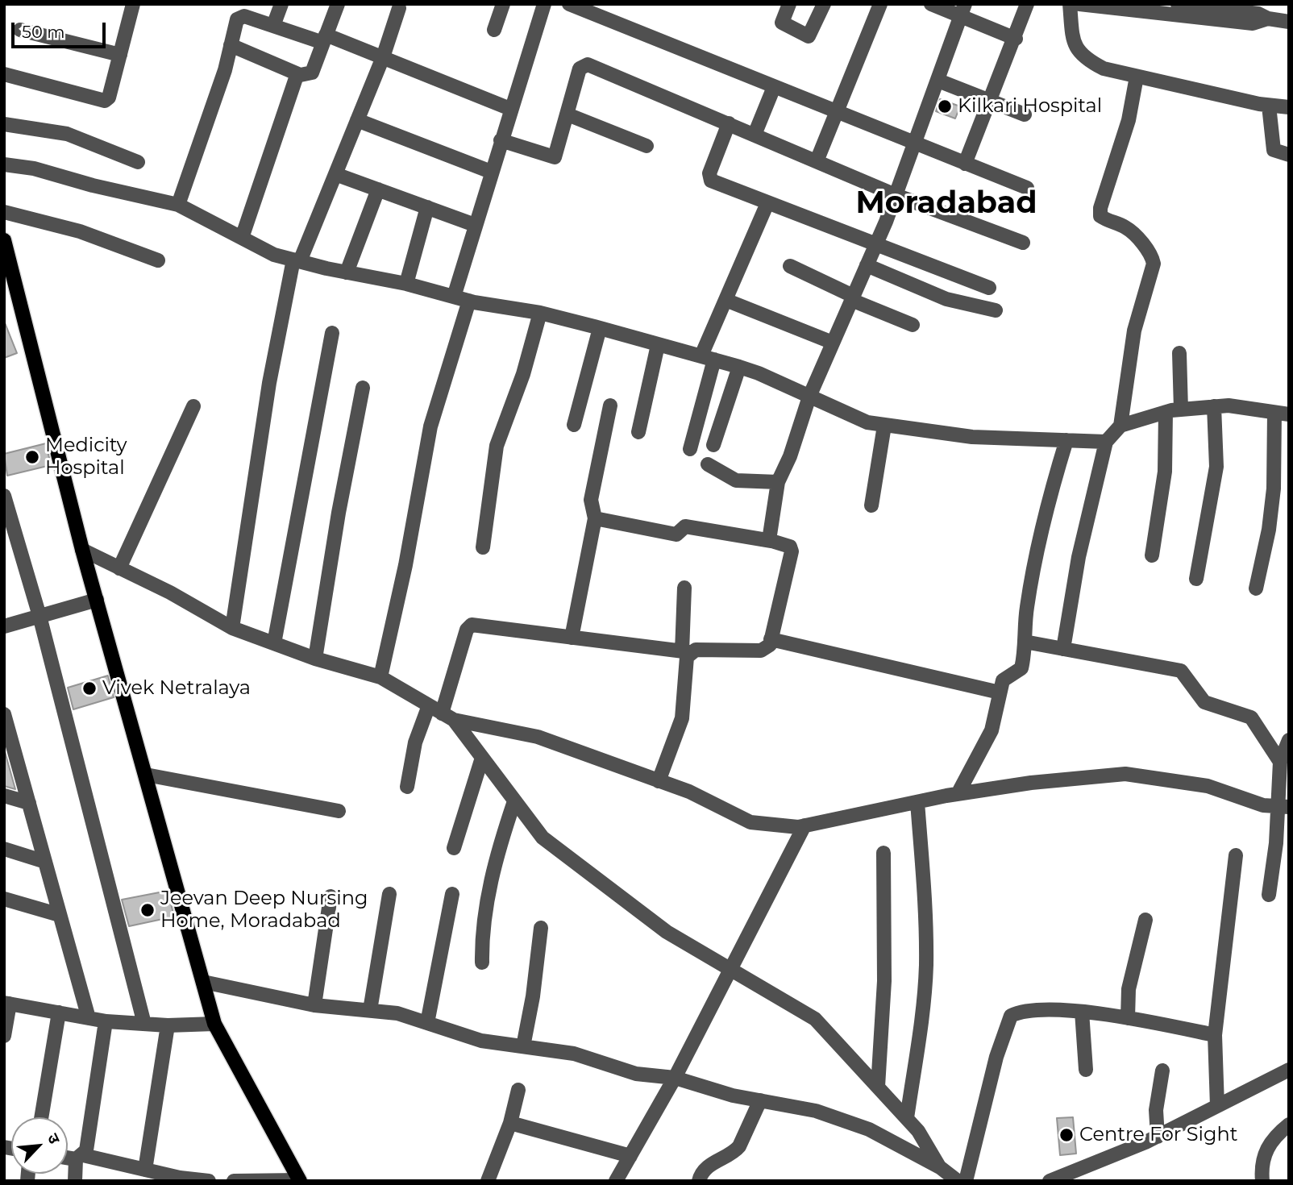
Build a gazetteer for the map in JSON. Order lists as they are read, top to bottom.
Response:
{
  "districts": ["Moradabad"],
  "places": [
    "Kilkari Hospital",
    "Medicity Hospital",
    "Vivek Netralaya",
    "Jeevan Deep Nursing Home, Moradabad",
    "Centre For Sight"
  ],
  "scale_bar": "50 m",
  "north": "top right"
}
